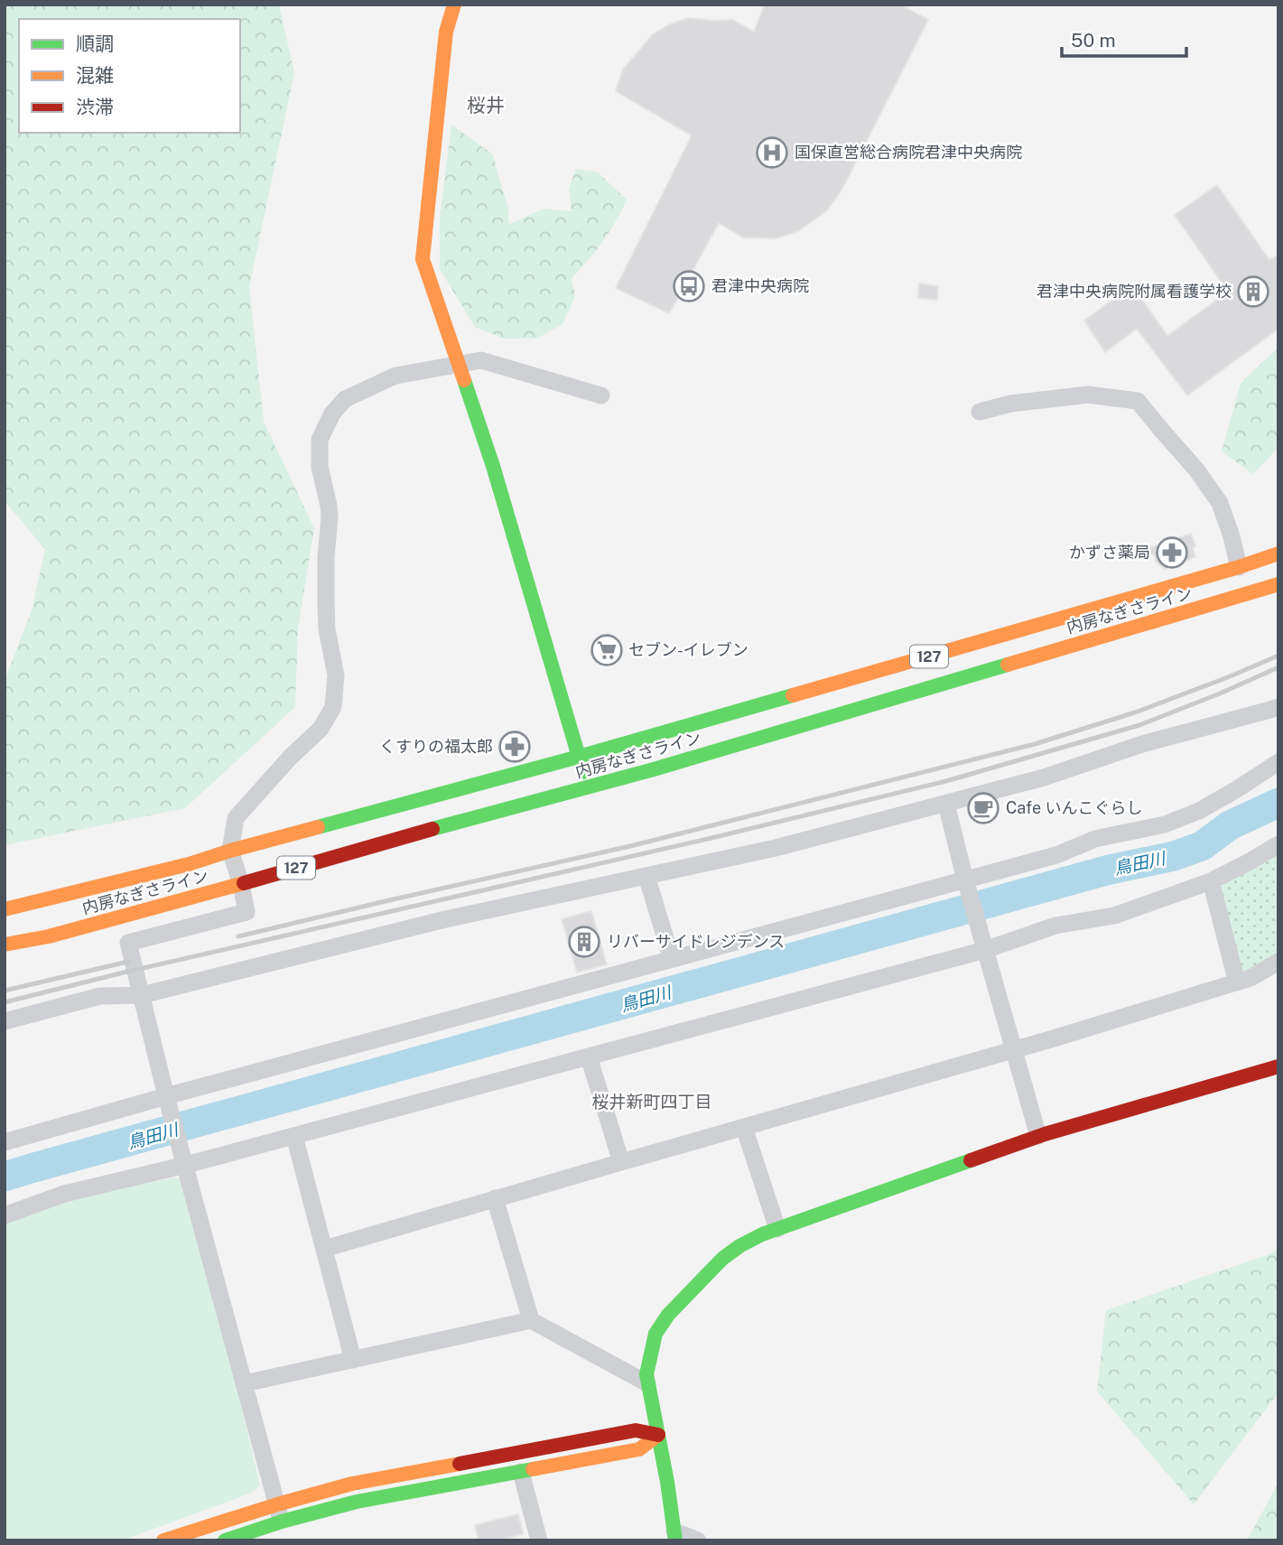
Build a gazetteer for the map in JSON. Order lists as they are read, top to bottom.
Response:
{
  "streets": {
    "main road": ["内房なぎさライン", "127"]
  },
  "districts": ["桜井", "桜井新町四丁目"],
  "water": ["鳥田川"],
  "places": {
    "hospital": ["国保直営総合病院君津中央病院"],
    "bus stop": ["君津中央病院"],
    "building": ["君津中央病院附属看護学校", "リバーサイドレジデンス"],
    "pharmacy": ["かずさ薬局", "くすりの福太郎"],
    "supermarket": ["セブン-イレブン"],
    "cafe": ["Cafe いんこぐらし"]
  },
  "legend": ["順調", "混雑", "渋滞"],
  "scale_bar": "50 m"
}
